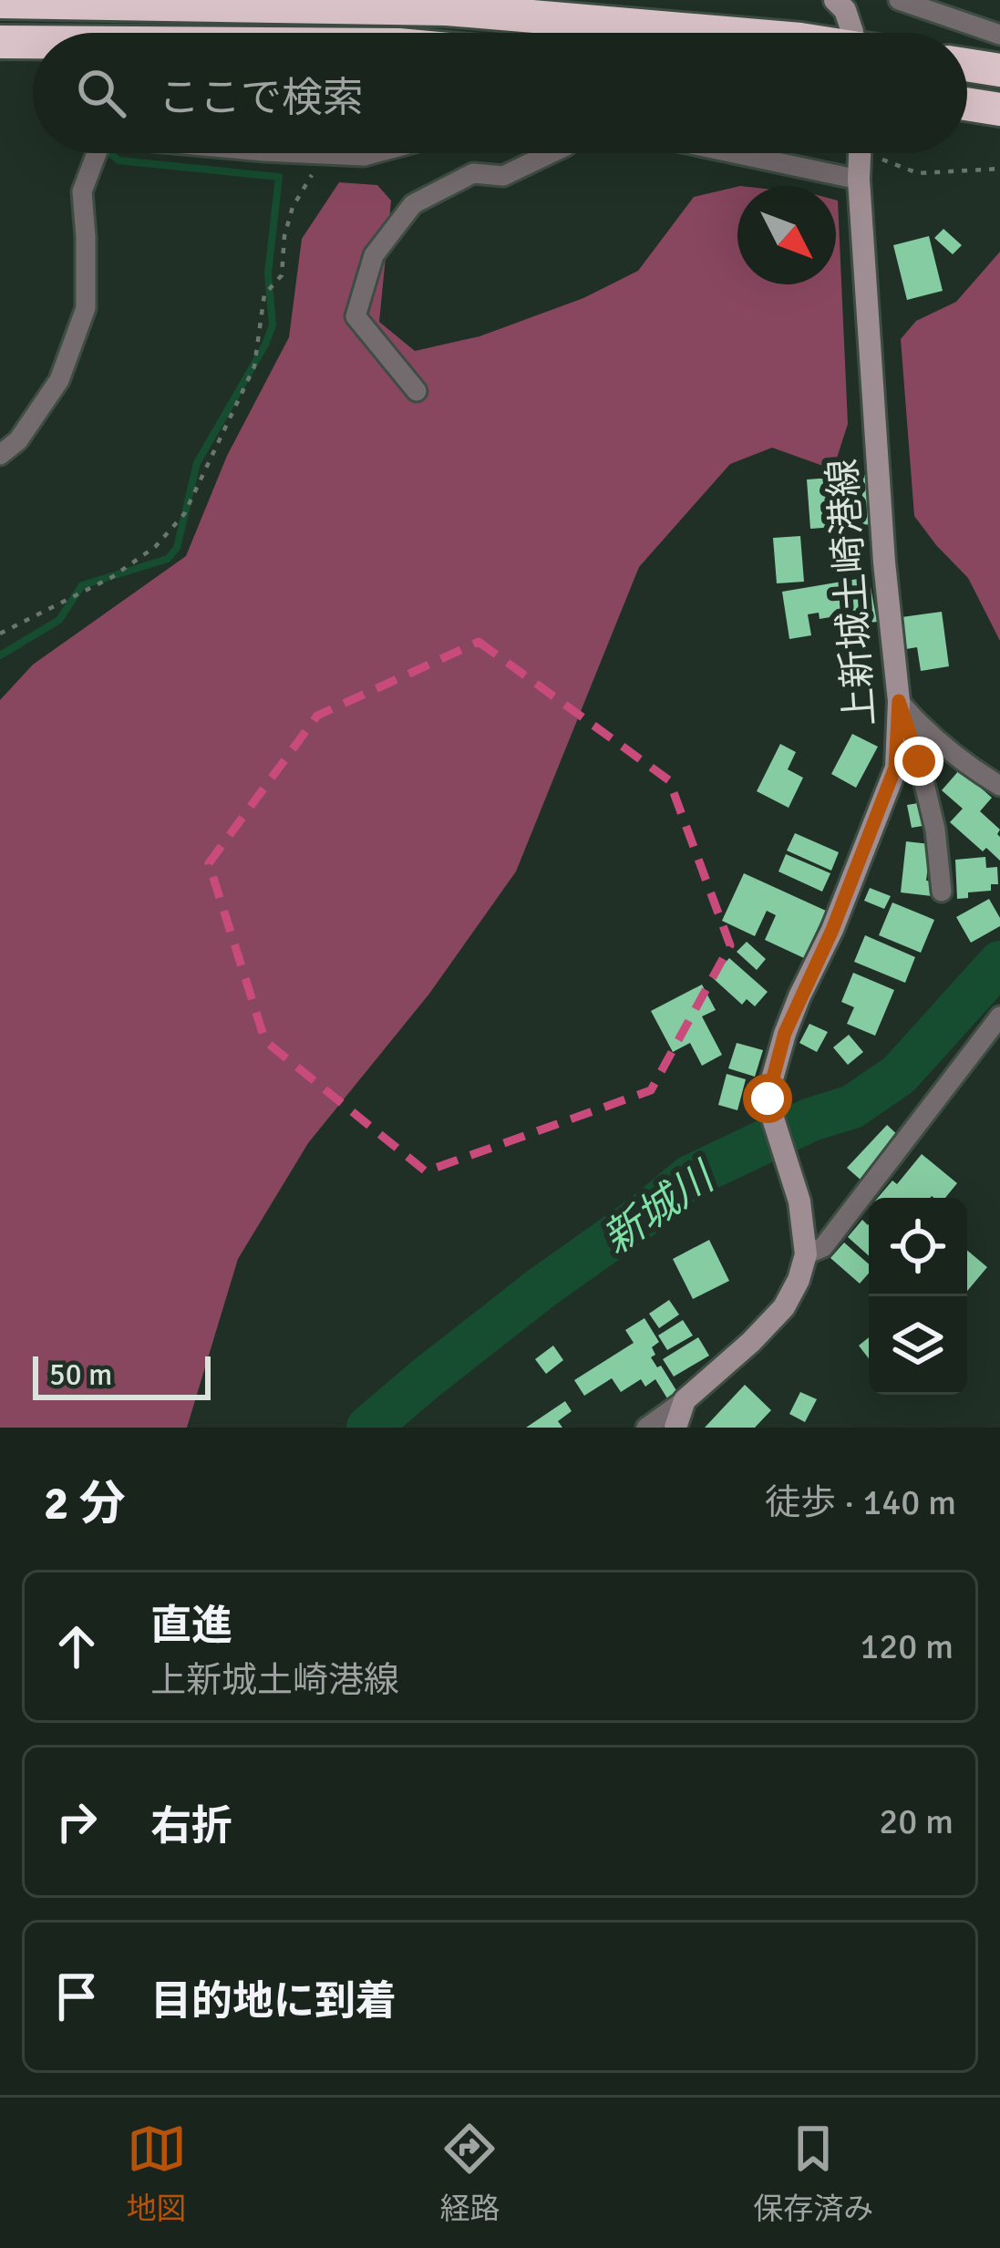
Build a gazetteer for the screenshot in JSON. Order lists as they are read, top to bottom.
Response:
{
  "streets": {
    "main road": ["上新城土崎港線"]
  },
  "water": ["新城川"],
  "scale_bar": "50 m",
  "north": "bottom right",
  "page": {
    "search": "ここで検索",
    "scale": "50 m",
    "heading": ["2 分", "徒歩 · 140 m"],
    "list": [
      ["直進", "上新城土崎港線", "120 m"],
      ["右折", "20 m"],
      "目的地に到着"
    ],
    "nav": ["地図", "経路", "保存済み"]
  }
}
